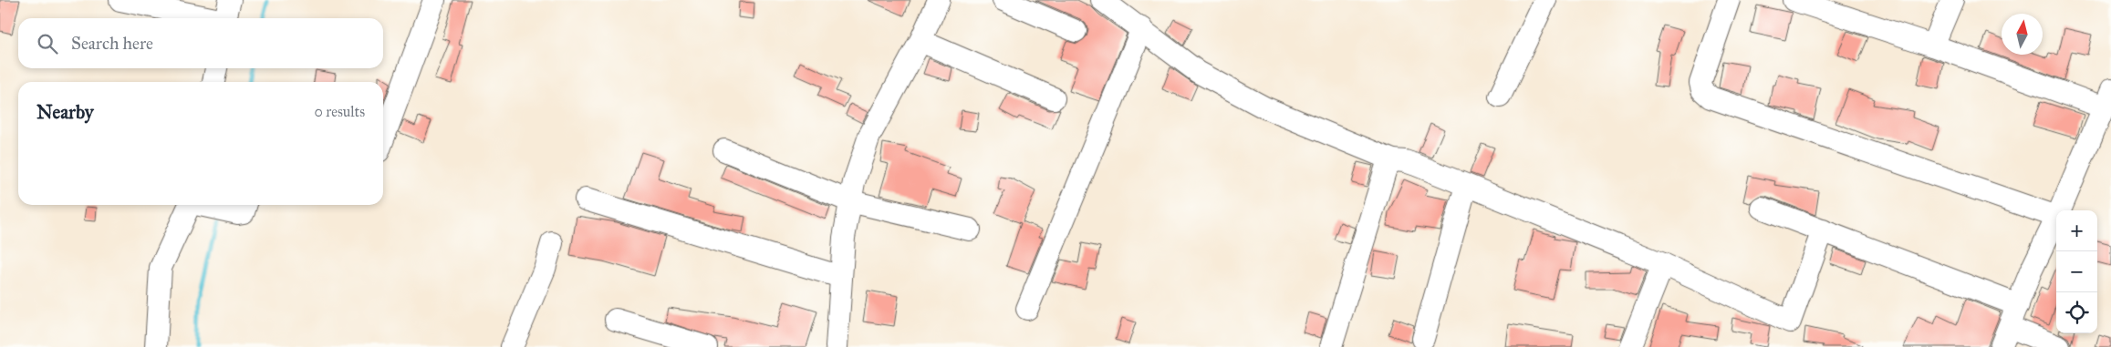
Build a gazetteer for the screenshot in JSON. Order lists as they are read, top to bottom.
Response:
{
  "north": "top",
  "page": {
    "search": "Search here",
    "heading": ["Nearby", "0 results"],
    "map_buttons": ["+", "−"]
  }
}
